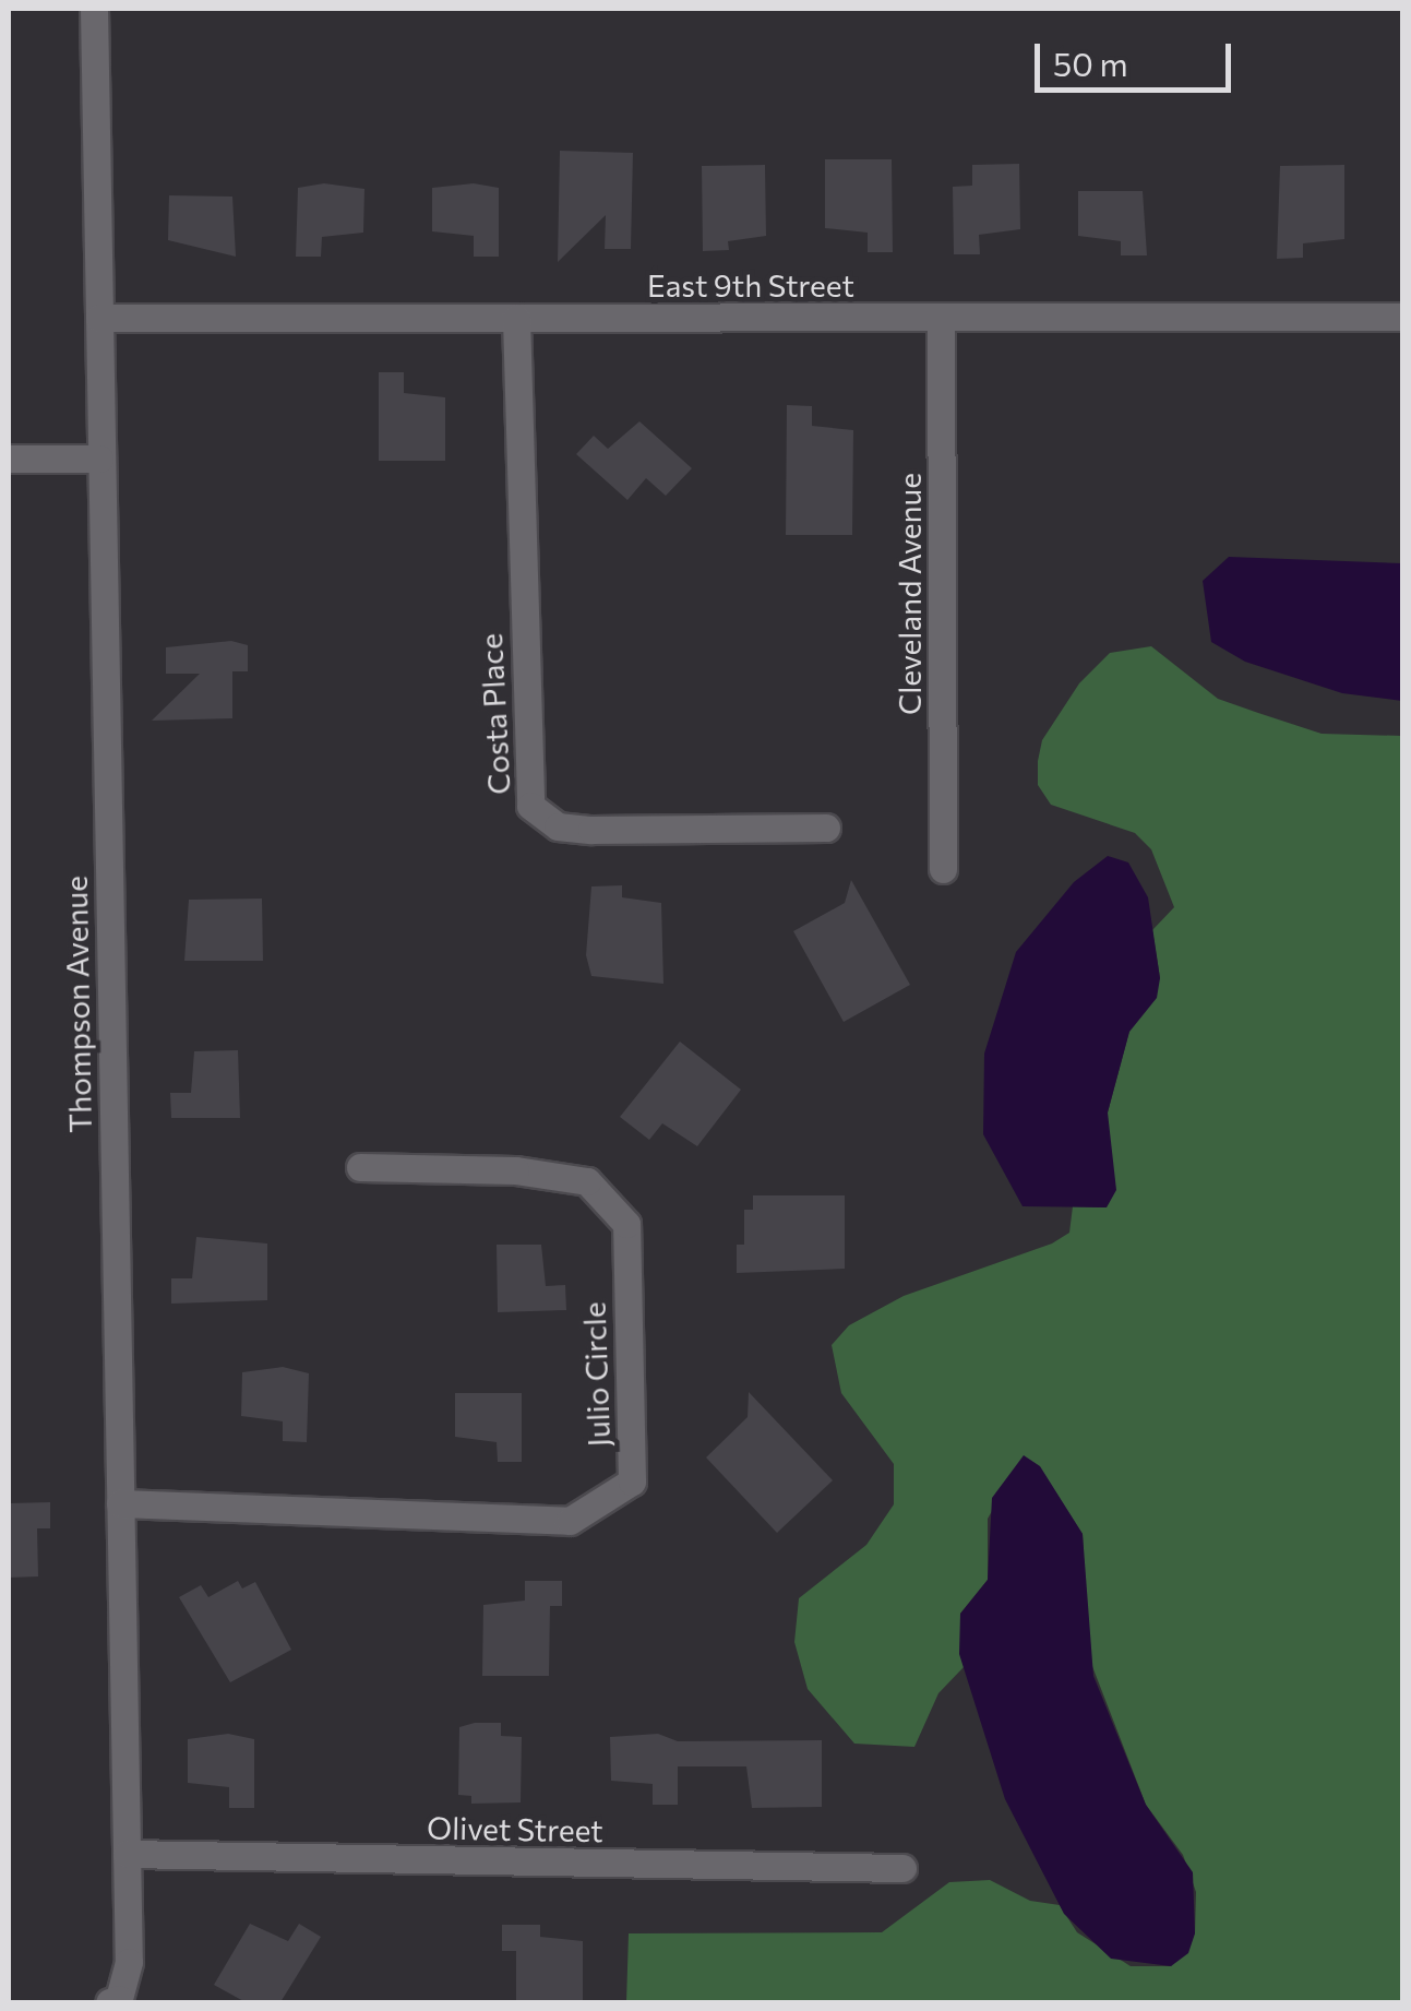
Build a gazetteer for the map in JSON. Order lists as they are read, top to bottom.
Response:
{
  "streets": {
    "street": [
      "East 9th Street",
      "Cleveland Avenue",
      "Costa Place",
      "Thompson Avenue",
      "Julio Circle",
      "Olivet Street"
    ]
  },
  "crossings": [
    ["East 9th Street", "Cleveland Avenue"],
    ["East 9th Street", "Costa Place"],
    ["East 9th Street", "Thompson Avenue"],
    ["Thompson Avenue", "Julio Circle"],
    ["Thompson Avenue", "Olivet Street"]
  ],
  "scale_bar": "50 m"
}
